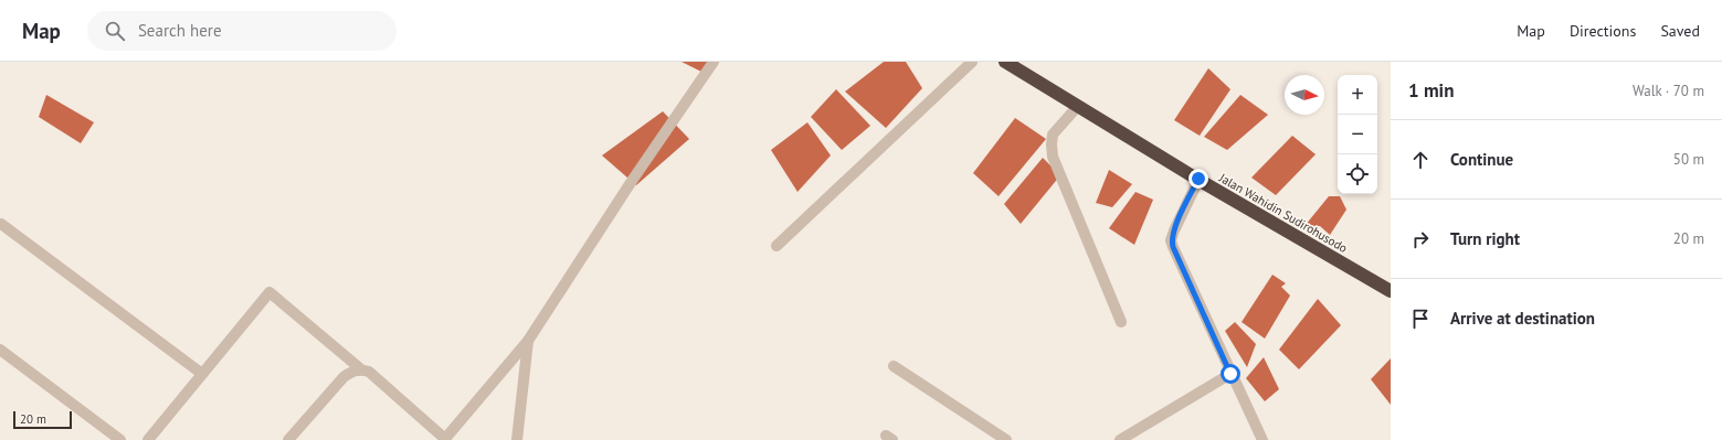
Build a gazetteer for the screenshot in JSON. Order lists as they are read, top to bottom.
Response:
{
  "streets": {
    "highway": ["Jalan Wahidin Sudirohusodo"]
  },
  "scale_bar": "20 m",
  "north": "right",
  "page": {
    "header": "Map",
    "search": "Search here",
    "nav": ["Map", "Directions", "Saved"],
    "heading": ["1 min", "Walk · 70 m"],
    "map_buttons": ["+", "−"],
    "list": [
      ["Continue", "50 m"],
      ["Turn right", "20 m"],
      "Arrive at destination"
    ],
    "scale": "20 m"
  }
}
